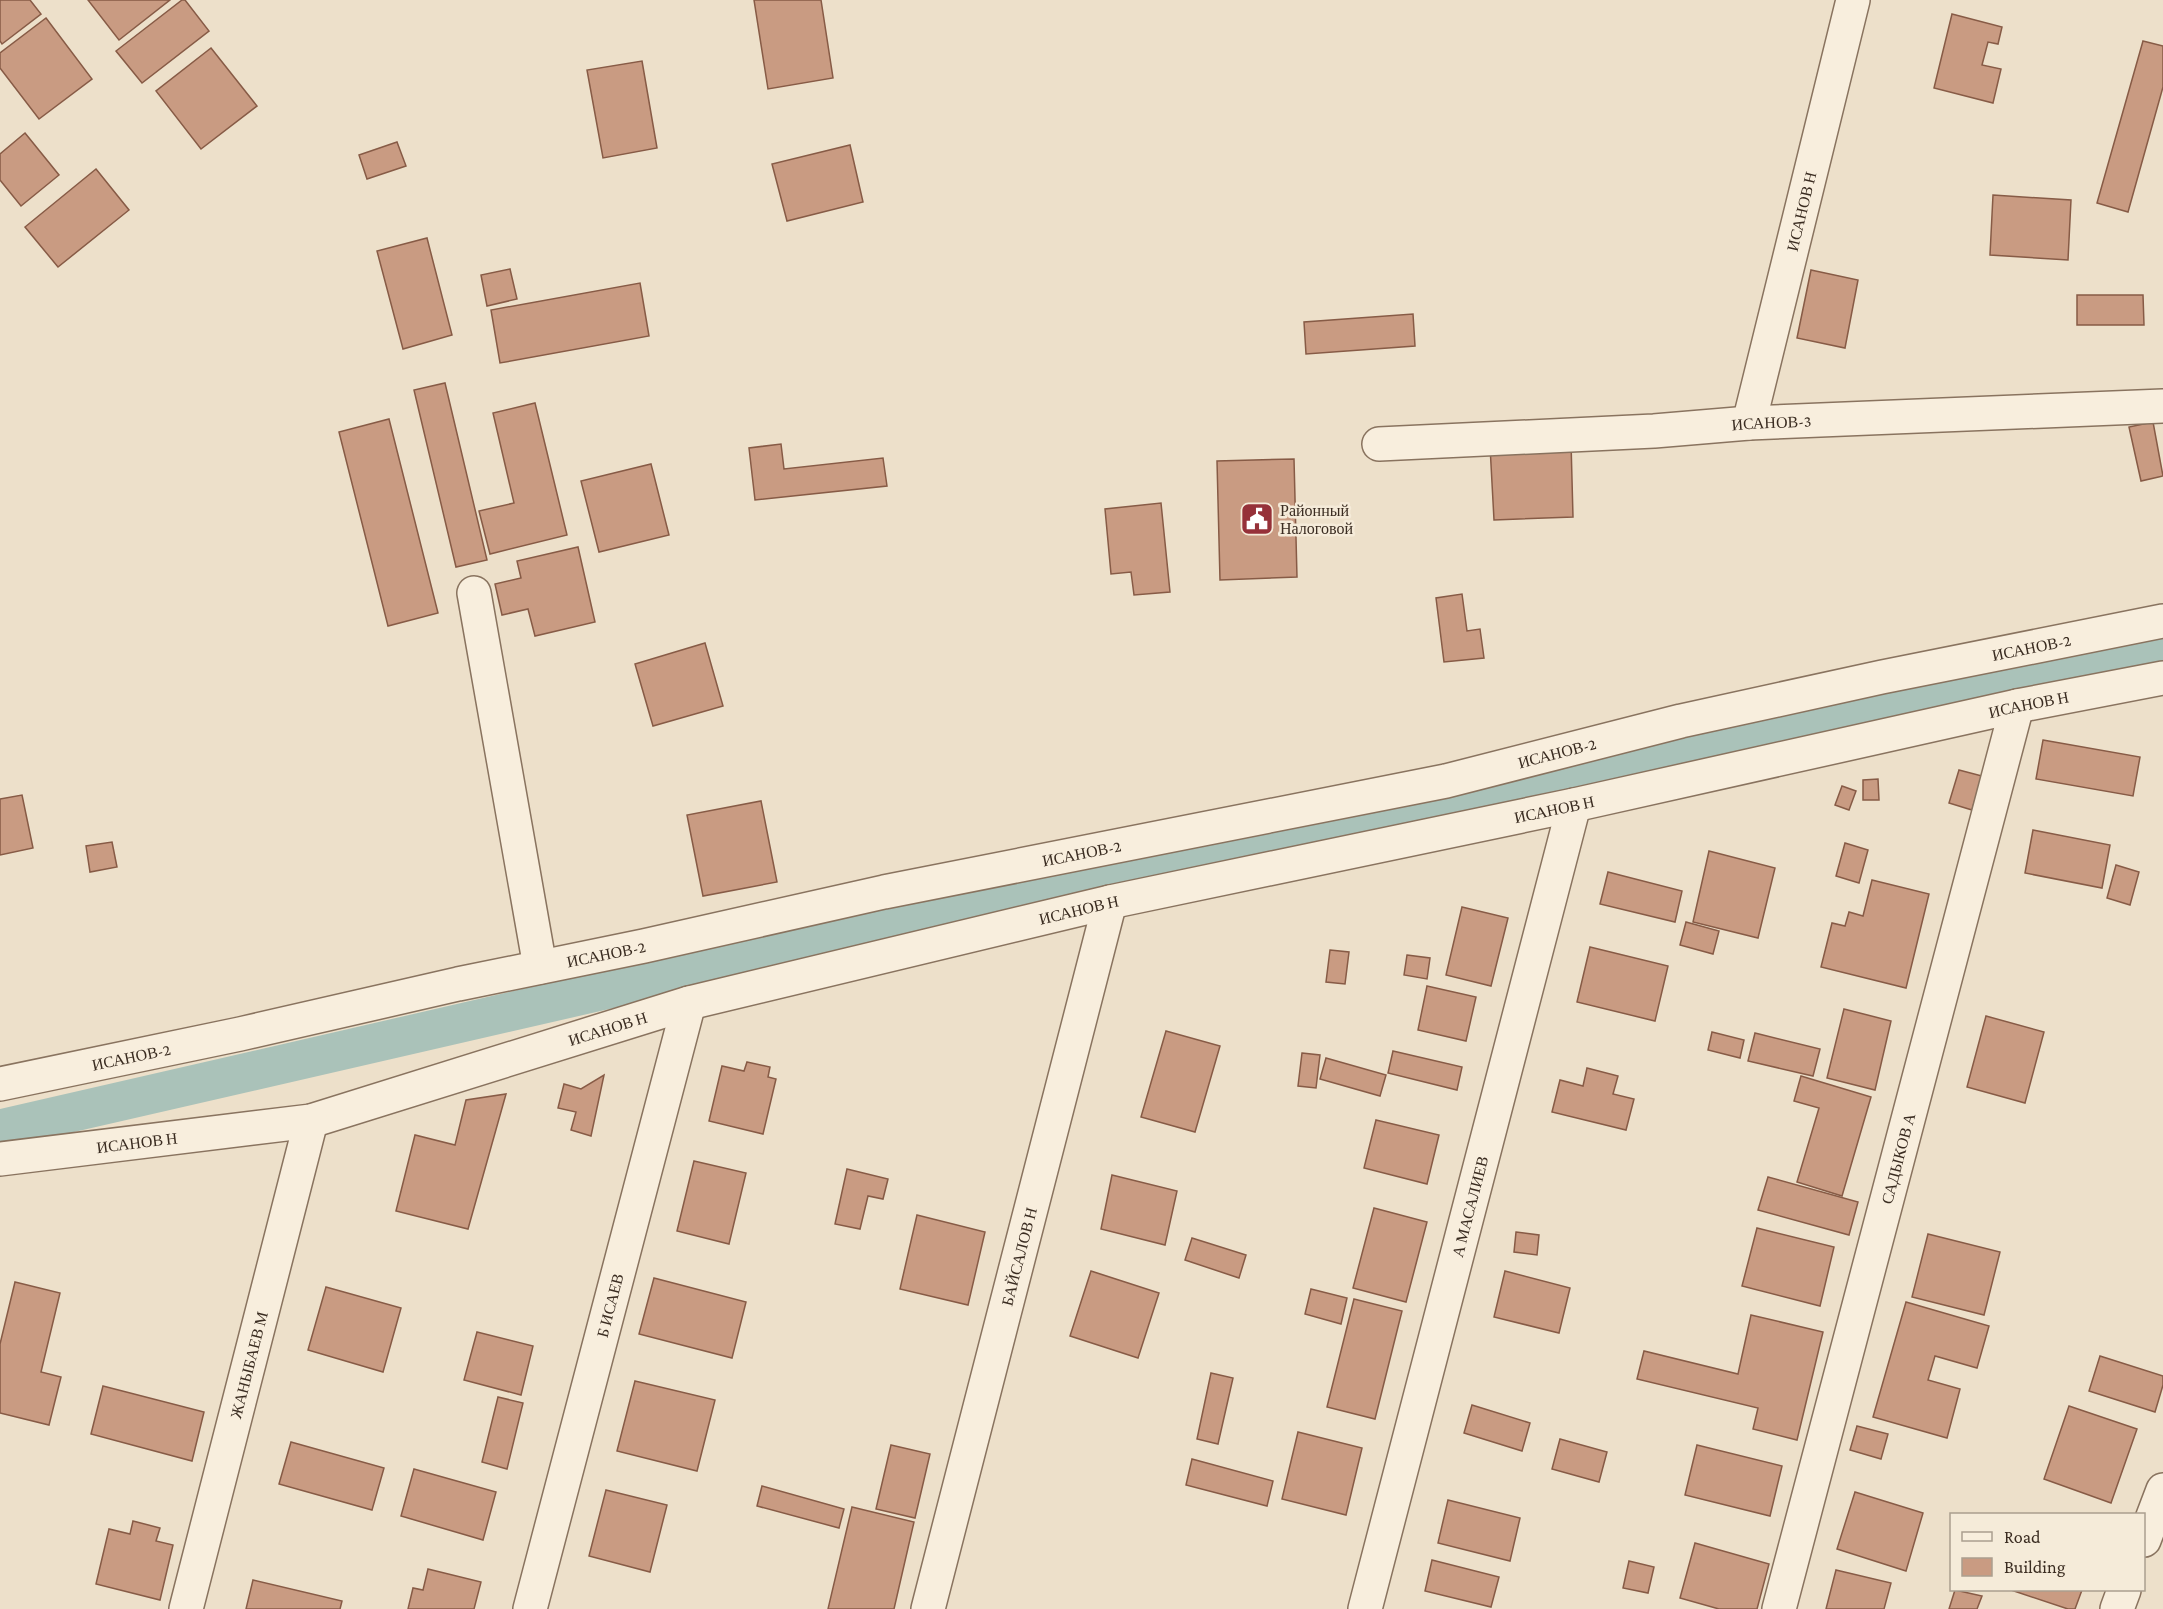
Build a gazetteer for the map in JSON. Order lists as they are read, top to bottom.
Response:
{
  "streets": {
    "street": [
      "ИСАНОВ Н",
      "ИСАНОВ-3",
      "ИСАНОВ-2",
      "САДЫКОВ А",
      "А МАСАЛИЕВ",
      "БАЙСАЛОВ Н",
      "Б ИСАЕВ",
      "ЖАНЫБАЕВ М"
    ]
  },
  "crossings": [
    ["ИСАНОВ Н", "ИСАНОВ-3"],
    ["ИСАНОВ Н", "САДЫКОВ А"],
    ["ИСАНОВ Н", "А МАСАЛИЕВ"],
    ["ИСАНОВ Н", "БАЙСАЛОВ Н"],
    ["ИСАНОВ Н", "Б ИСАЕВ"],
    ["ИСАНОВ Н", "ЖАНЫБАЕВ М"]
  ],
  "places": {
    "public building": ["Районный Налоговой"]
  },
  "legend": ["Road", "Building"]
}
